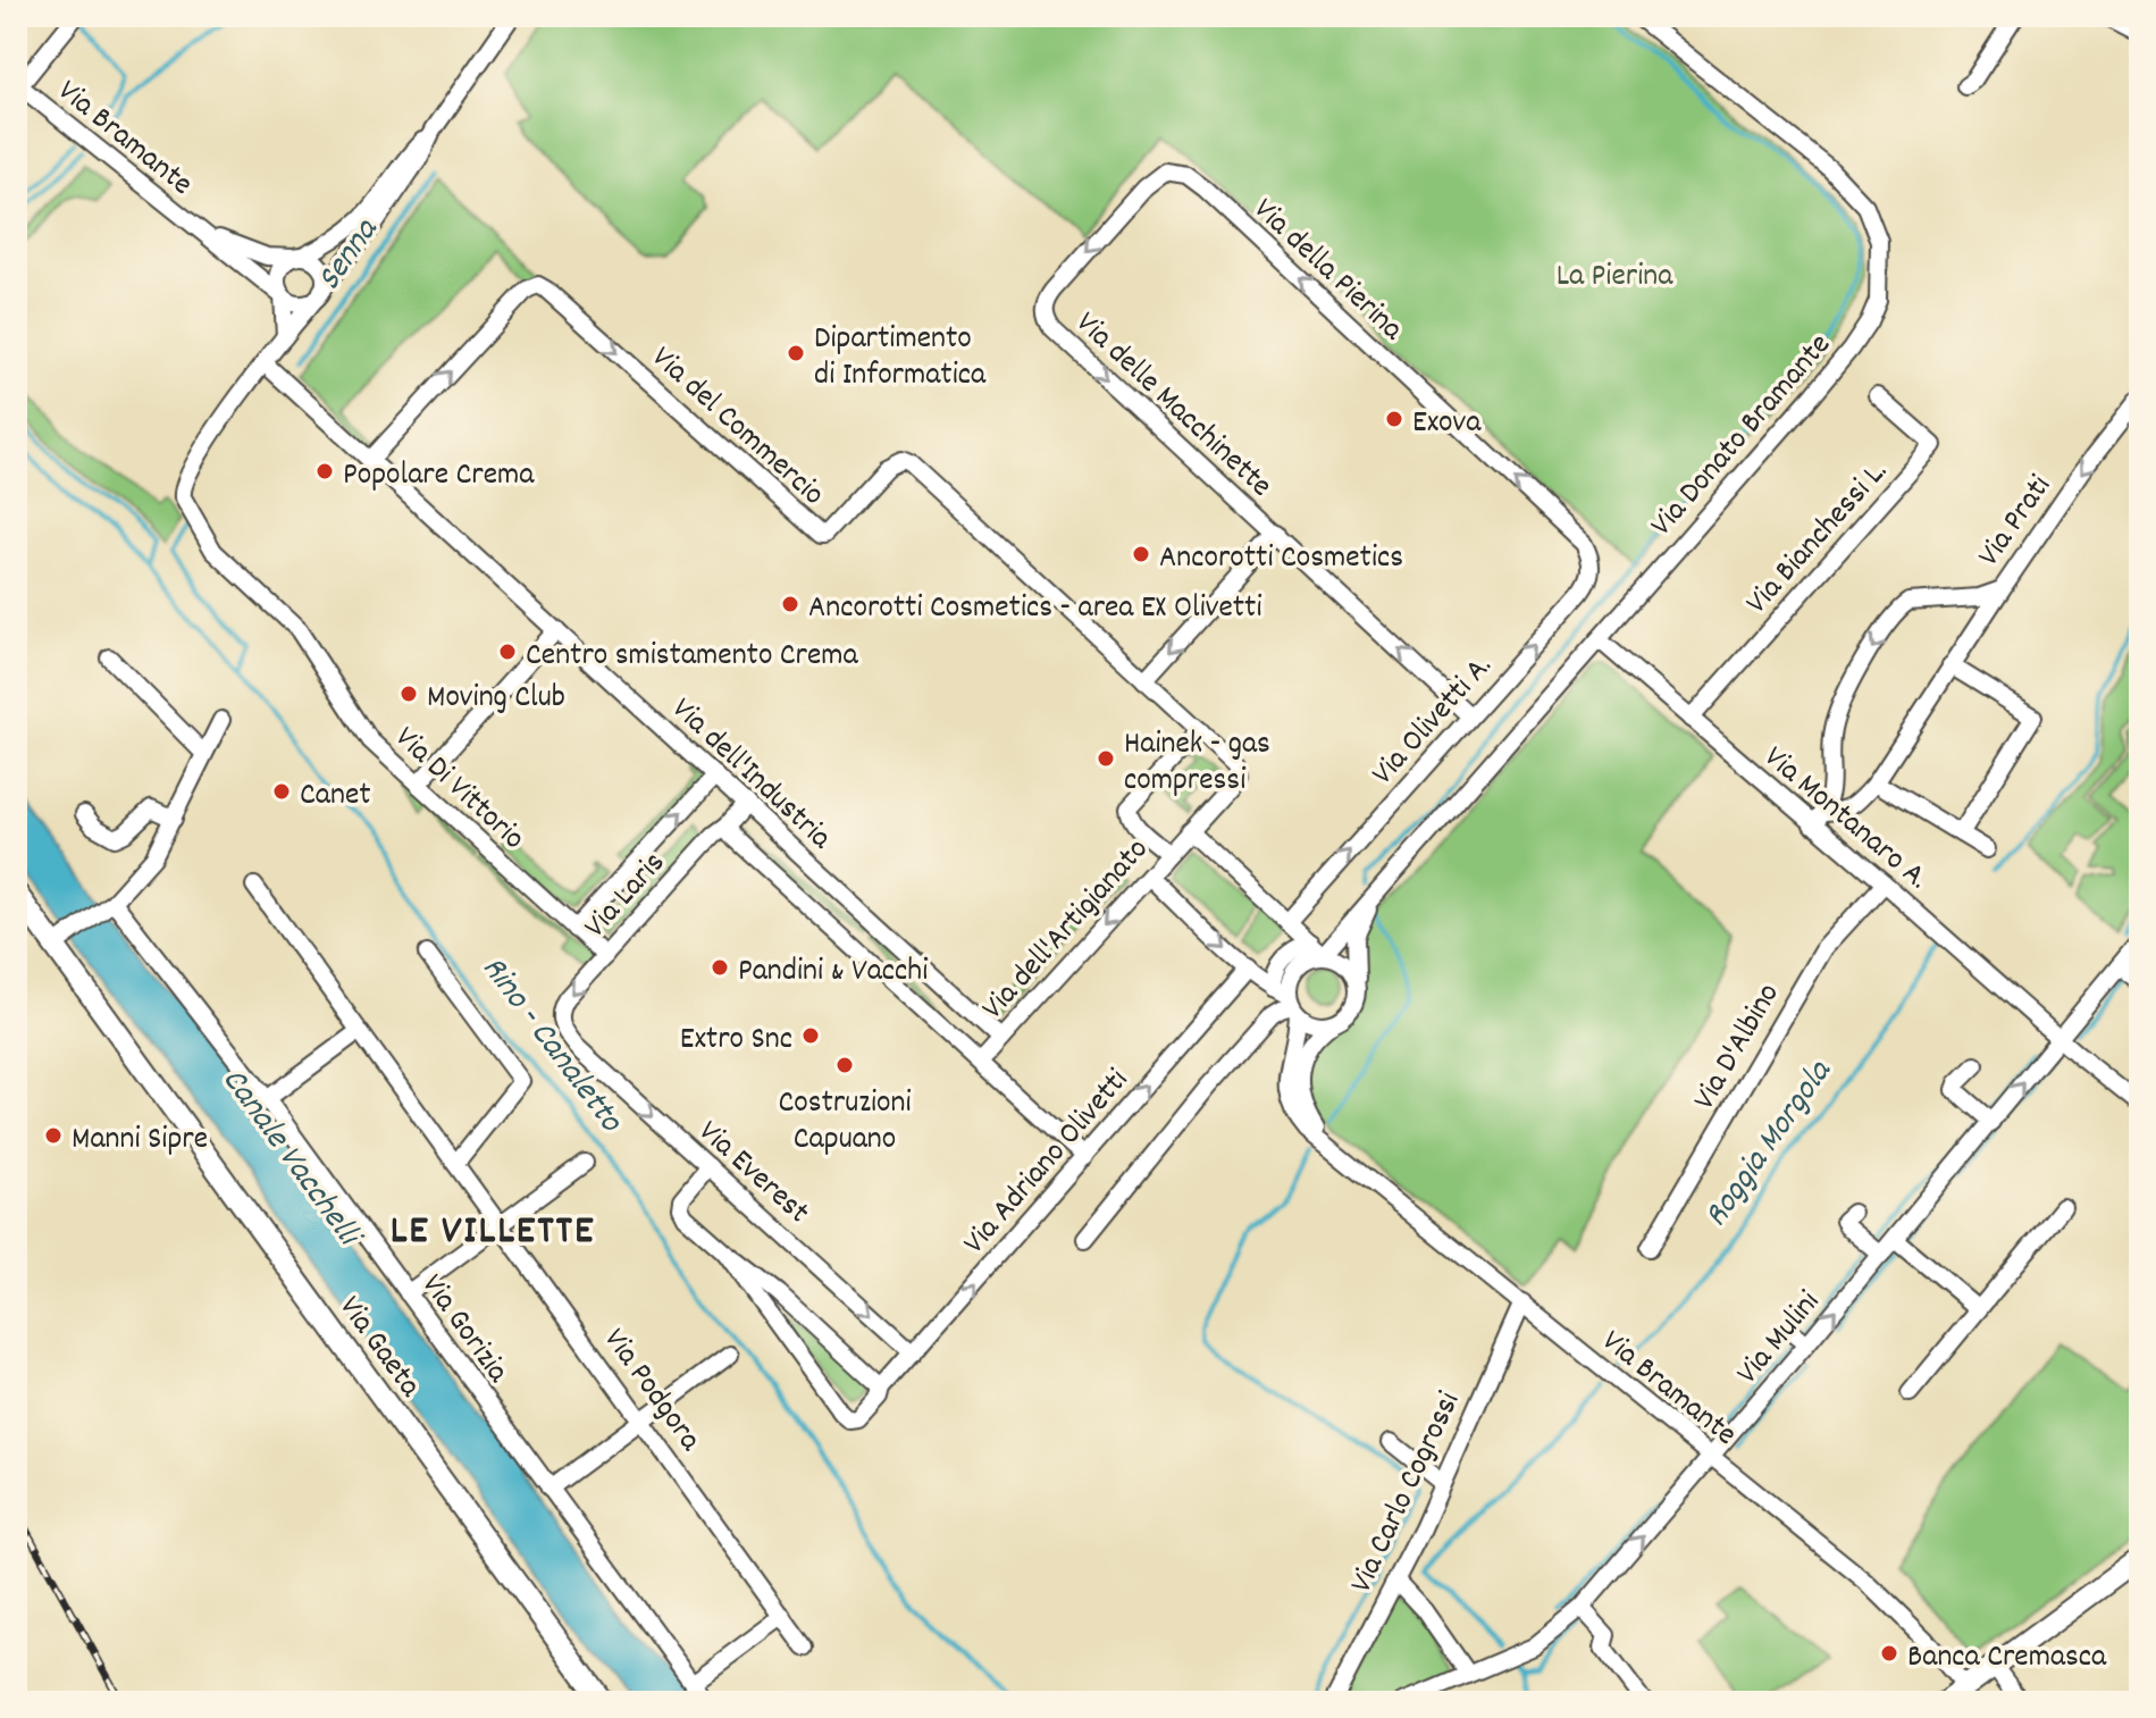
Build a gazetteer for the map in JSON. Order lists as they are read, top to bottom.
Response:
{
  "streets": {
    "main road": ["Via Gaeta"],
    "street": [
      "Via Bramante",
      "Via della Pierina",
      "Via delle Macchinette",
      "Via del Commercio",
      "Via Donato Bramante",
      "Via Prati",
      "Via Bianchessi L.",
      "Via Olivetti A.",
      "Via dell'Industria",
      "Via Di Vittorio",
      "Via Montanaro A.",
      "Via Laris",
      "Via dell'Artigianato",
      "Via D'Albino",
      "Via Adriano Olivetti",
      "Via Everest",
      "Via Gorizia",
      "Via Mulini",
      "Via Podgora",
      "Via Carlo Cogrossi"
    ]
  },
  "crossings": [
    ["Via Bramante", "Via Donato Bramante"],
    ["Via Bramante", "Via Di Vittorio"],
    ["Via Bramante", "Via Mulini"],
    ["Via Bramante", "Via Carlo Cogrossi"],
    ["Via della Pierina", "Via delle Macchinette"],
    ["Via della Pierina", "Via Olivetti A."],
    ["Via delle Macchinette", "Via del Commercio"],
    ["Via delle Macchinette", "Via Olivetti A."],
    ["Via del Commercio", "Via dell'Industria"],
    ["Via del Commercio", "Via dell'Artigianato"],
    ["Via Donato Bramante", "Via Montanaro A."],
    ["Via Prati", "Via Montanaro A."],
    ["Via Bianchessi L.", "Via Montanaro A."],
    ["Via dell'Industria", "Via Di Vittorio"],
    ["Via dell'Industria", "Via Laris"],
    ["Via dell'Industria", "Via dell'Artigianato"],
    ["Via dell'Industria", "Via Adriano Olivetti"],
    ["Via Di Vittorio", "Via Laris"],
    ["Via Montanaro A.", "Via D'Albino"],
    ["Via Montanaro A.", "Via Mulini"],
    ["Via Laris", "Via Everest"],
    ["Via Adriano Olivetti", "Via Everest"]
  ],
  "one_way": ["Via Olivetti A.", "Via dell'Artigianato", "Via Mulini"],
  "districts": ["LE VILLETTE"],
  "water": [
    "Senna",
    "Rino - Canaletto",
    "Roggia Morgola",
    "Canale Vacchelli"
  ],
  "parks": ["La Pierina"],
  "places": [
    "Dipartimento di Informatica",
    "Exova",
    "Popolare Crema",
    "Ancorotti Cosmetics",
    "Ancorotti Cosmetics - area EX Olivetti",
    "Centro smistamento Crema",
    "Moving Club",
    "Hainek - gas compressi",
    "Canet",
    "Pandini & Vacchi",
    "Extro Snc",
    "Costruzioni Capuano",
    "Manni Sipre",
    "Banca Cremasca"
  ]
}
